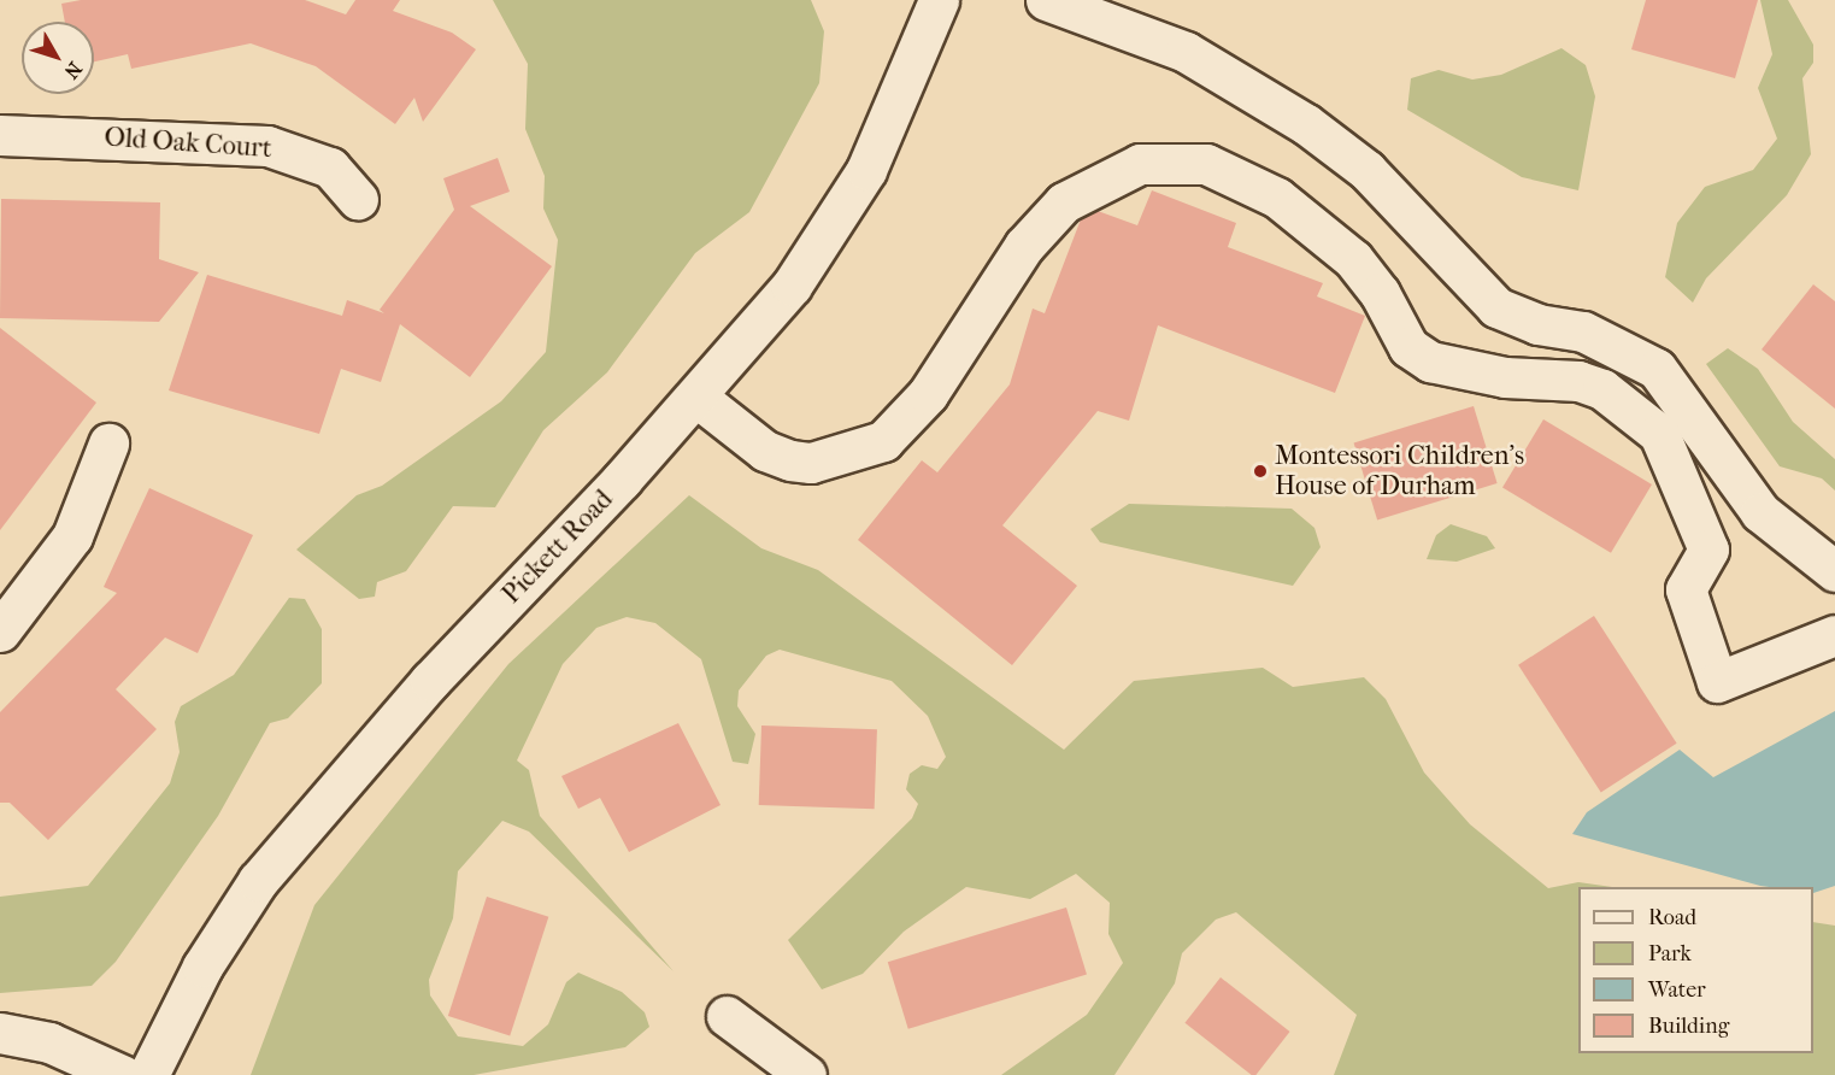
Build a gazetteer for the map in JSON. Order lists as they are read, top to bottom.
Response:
{
  "streets": {
    "street": ["Old Oak Court", "Pickett Road"]
  },
  "places": ["Montessori Children's House of Durham"],
  "legend": [
    "Road",
    "Park",
    "Water",
    "Building"
  ],
  "north": "bottom right"
}
